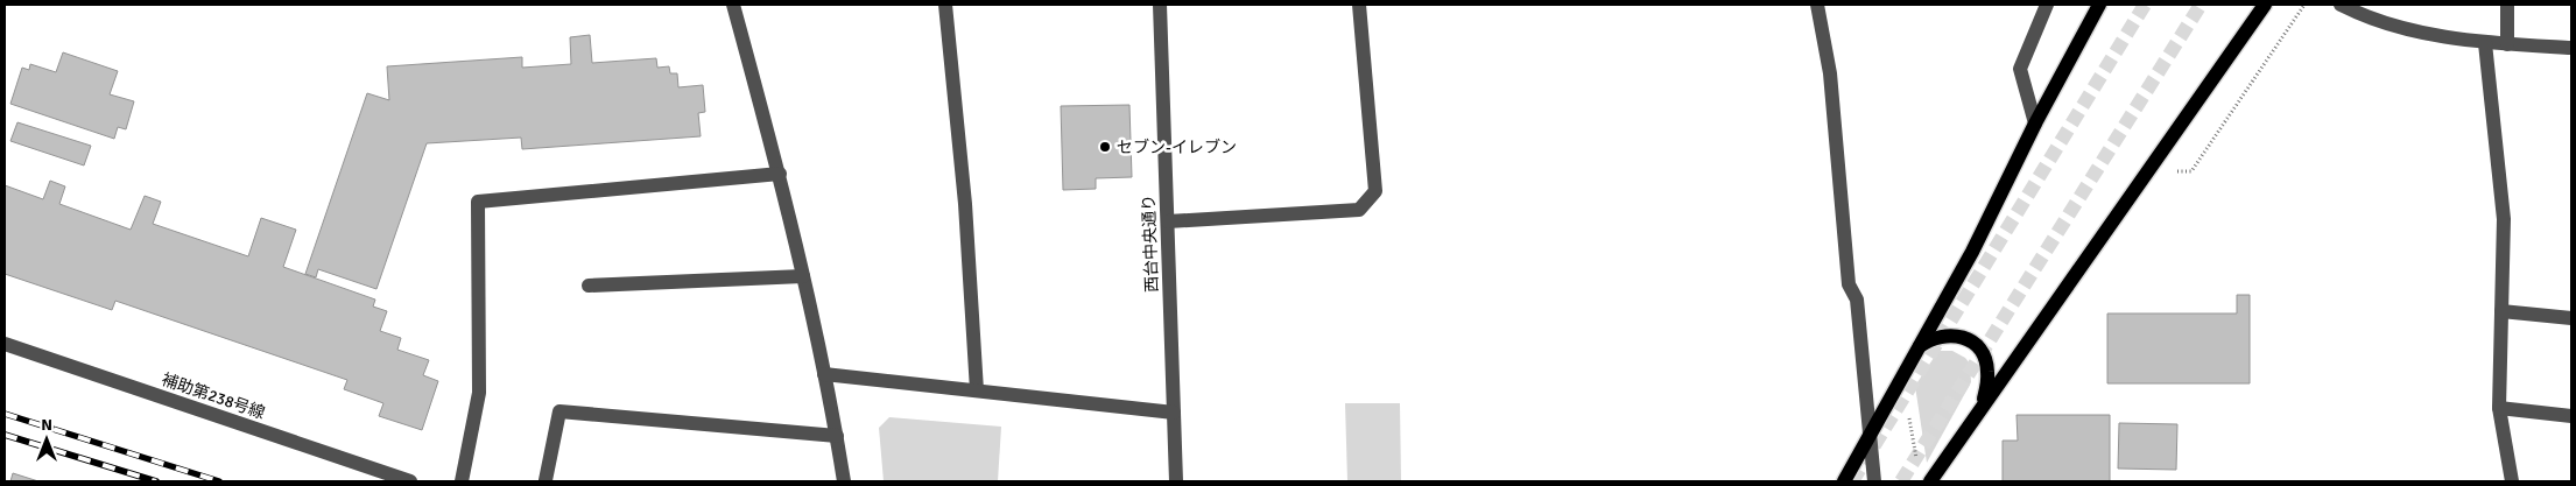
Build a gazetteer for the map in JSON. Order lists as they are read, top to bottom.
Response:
{
  "streets": {
    "street": ["西台中央通り", "補助第238号線"]
  },
  "places": ["セブン-イレブン"],
  "north": "top"
}
